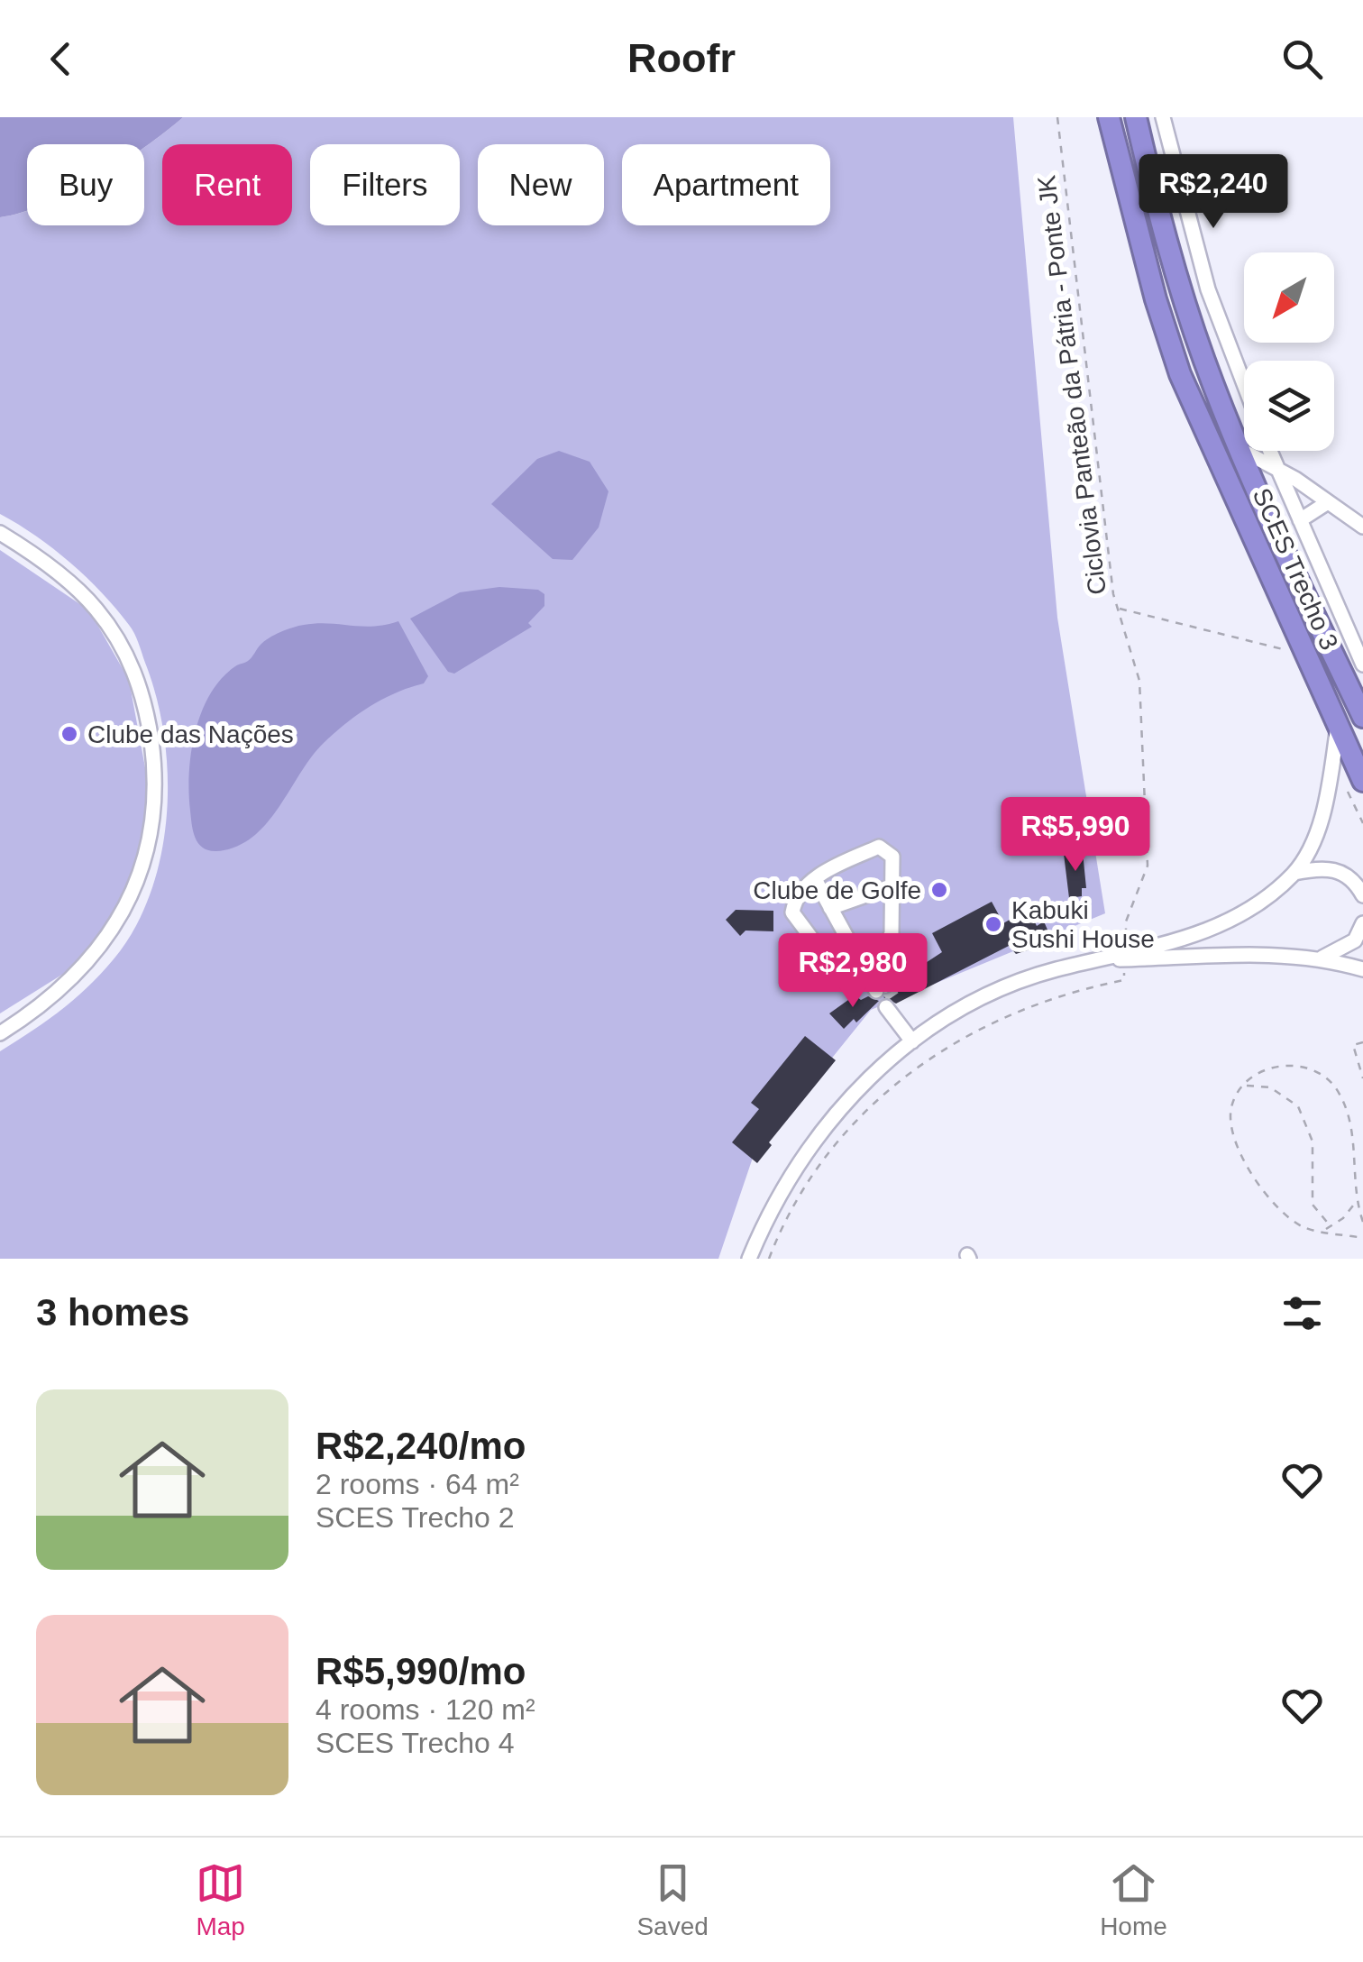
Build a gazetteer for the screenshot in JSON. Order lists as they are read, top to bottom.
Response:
{
  "streets": {
    "highway": ["SCES Trecho 3"],
    "path": ["Ciclovia Panteão da Pátria - Ponte JK"]
  },
  "places": ["Clube das Nações", "Clube de Golfe", "Kabuki Sushi House"],
  "north": "bottom left",
  "page": {
    "header": "Roofr",
    "chip": [
      "Buy",
      "Rent",
      "Filters",
      "New",
      "Apartment"
    ],
    "price": ["R$2,240", "R$5,990", "R$2,980"],
    "heading": "3 homes",
    "list": [
      {
        "name": "R$2,240/mo",
        "note": "2 rooms · 64 m² · SCES Trecho 2"
      },
      {
        "name": "R$5,990/mo",
        "note": "4 rooms · 120 m² · SCES Trecho 4"
      }
    ],
    "tabs": ["Map", "Saved", "Home"]
  }
}
